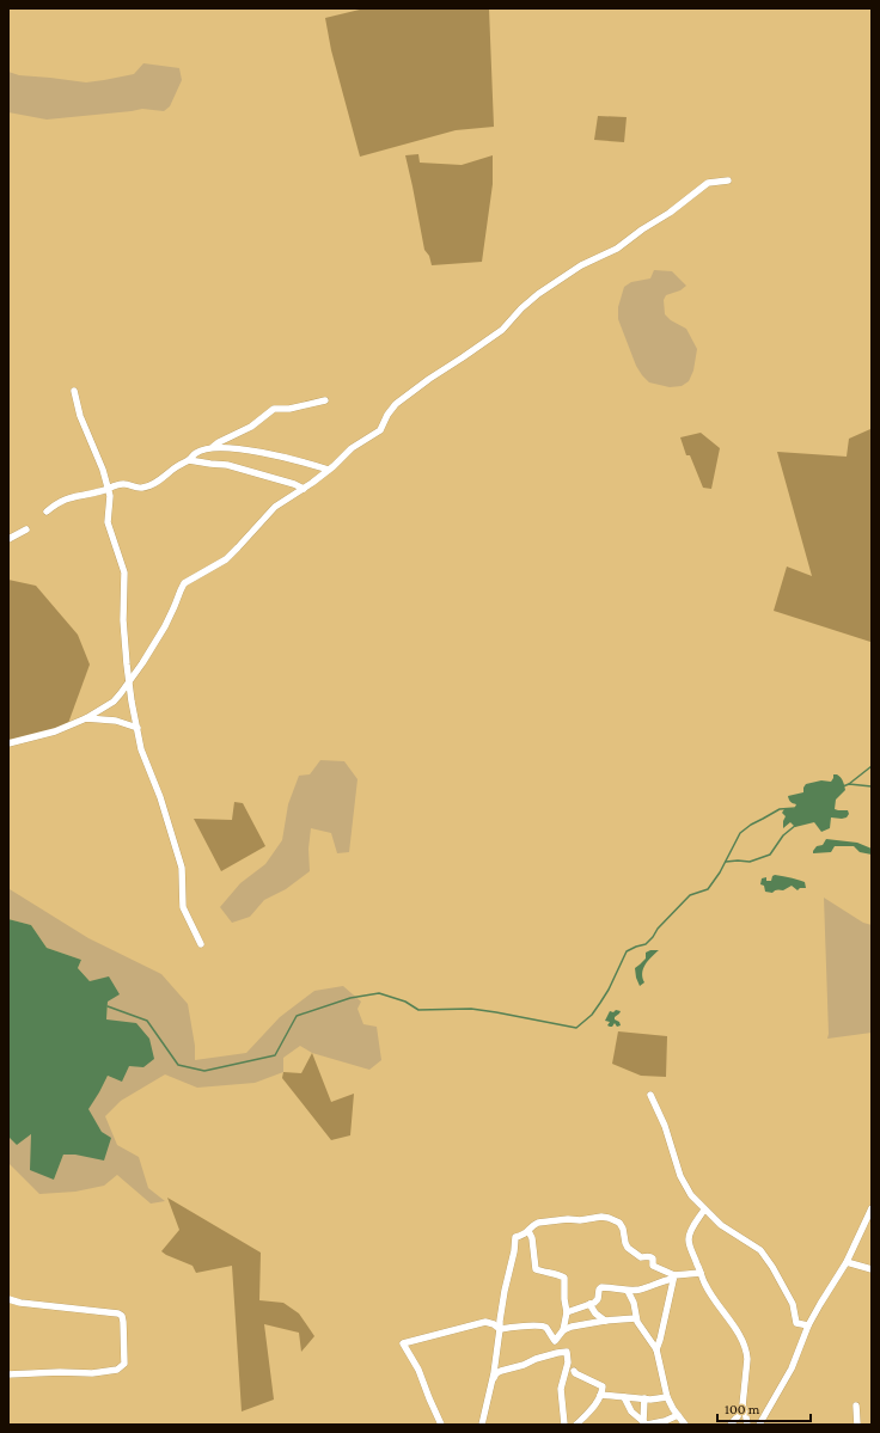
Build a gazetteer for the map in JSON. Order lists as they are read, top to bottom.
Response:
{
  "scale_bar": "100 m"
}
